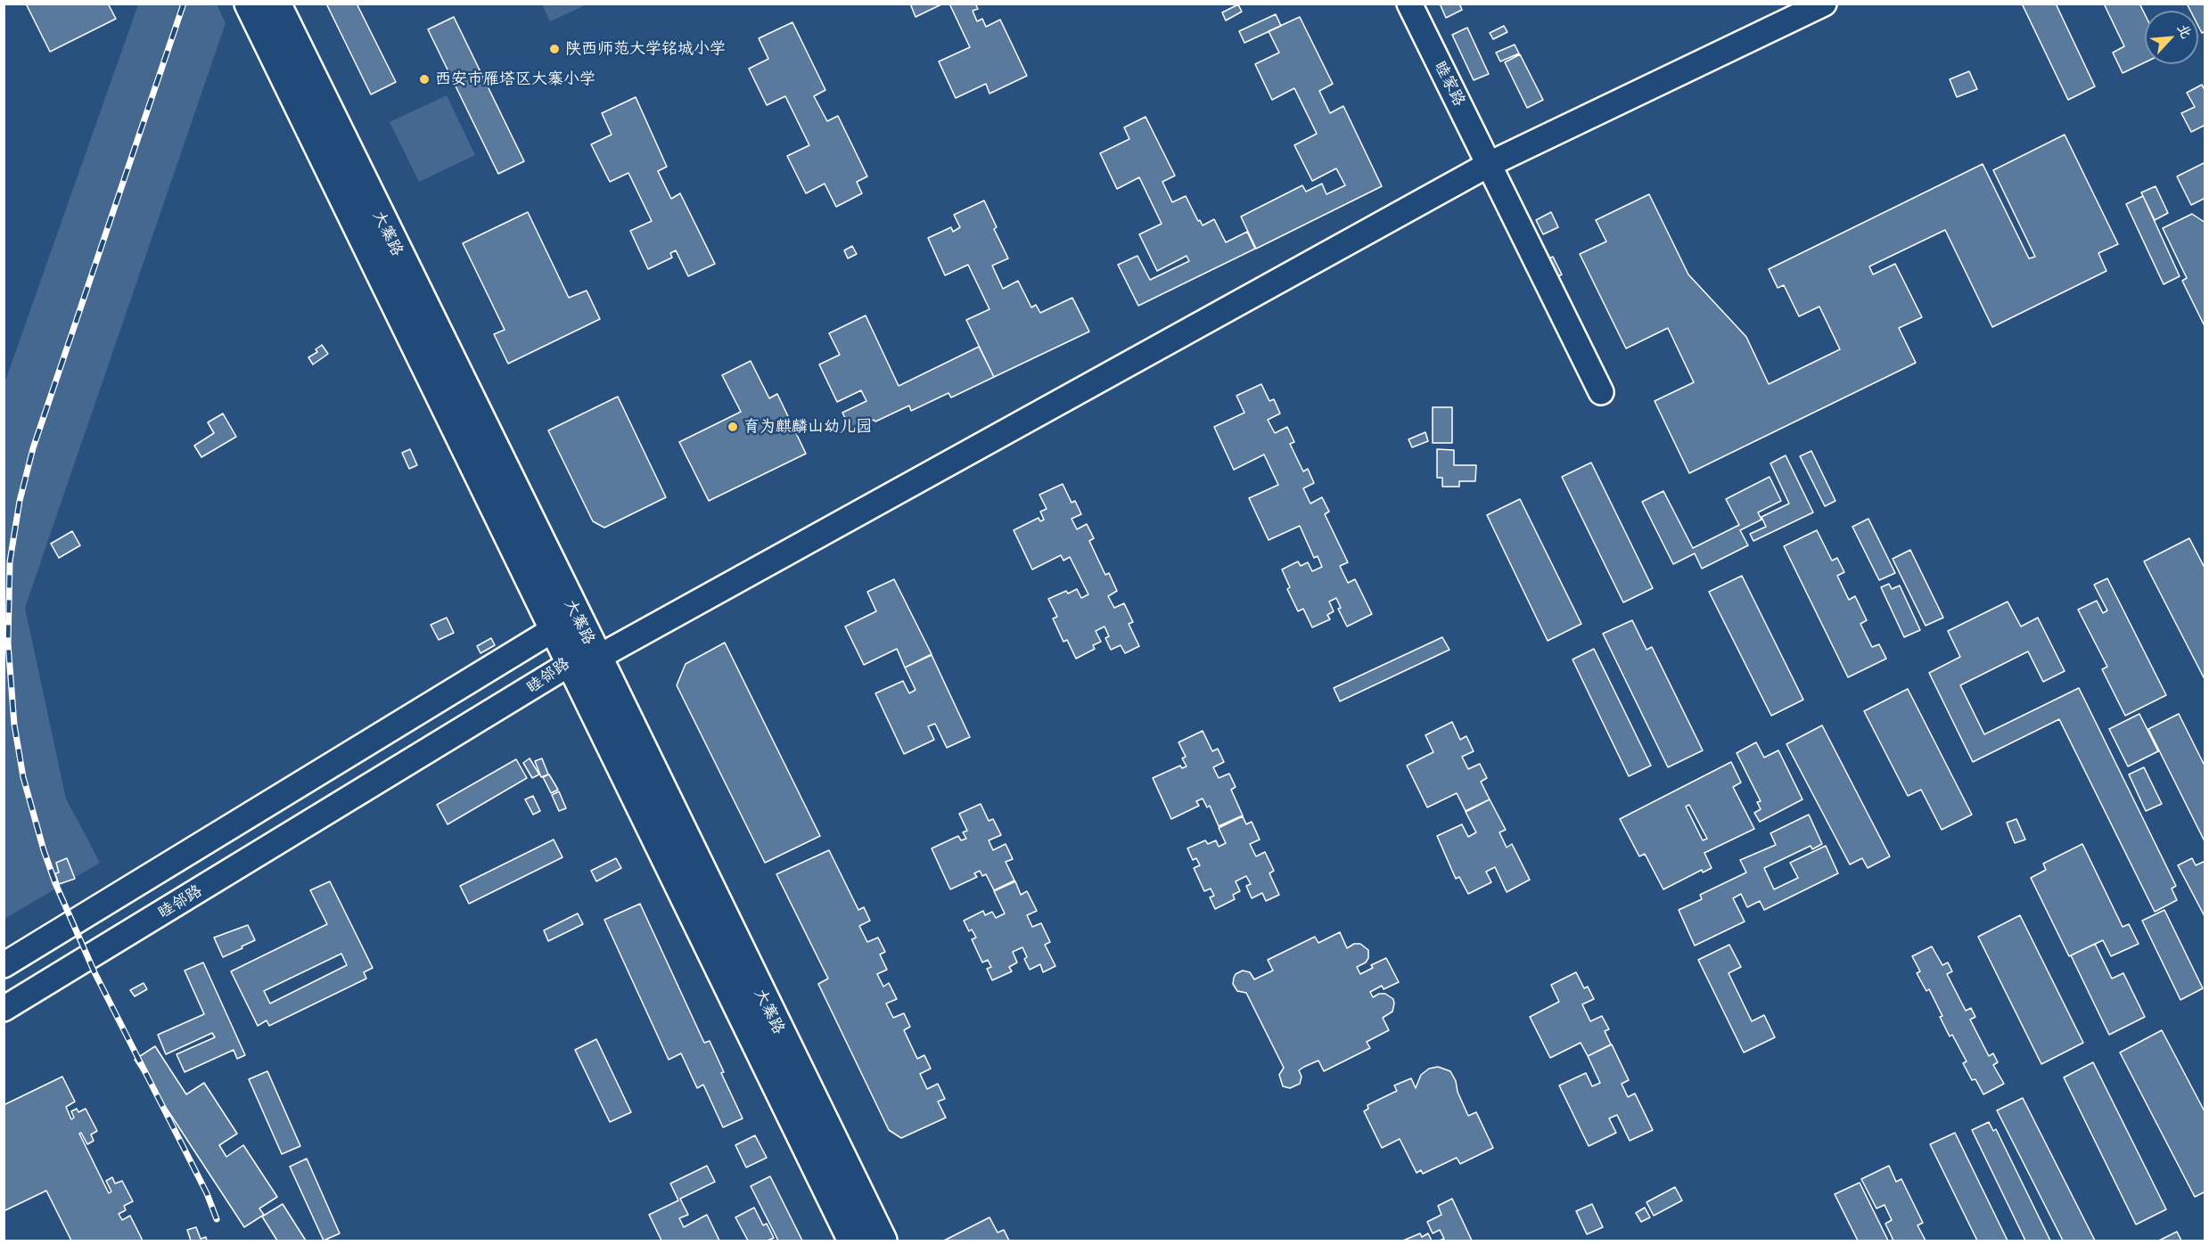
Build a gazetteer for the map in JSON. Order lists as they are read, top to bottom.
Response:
{
  "streets": {
    "main road": ["大寨路"],
    "street": ["睦家路", "睦邻路"]
  },
  "crossings": [
    ["睦家路", "睦邻路"],
    ["大寨路", "睦邻路"]
  ],
  "places": ["陕西师范大学铭城小学", "西安市雁塔区大寨小学", "育为麒麟山幼儿园"],
  "north": "top right"
}
